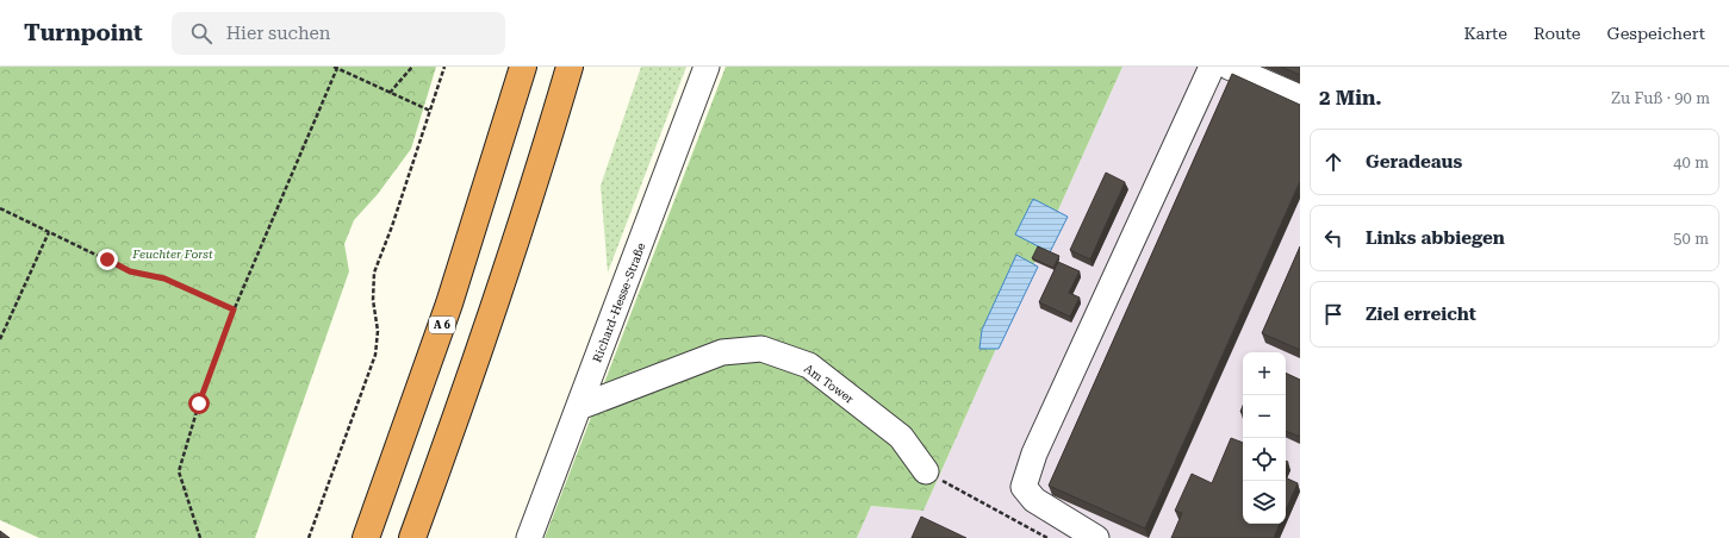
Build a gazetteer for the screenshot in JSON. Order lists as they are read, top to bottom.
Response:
{
  "streets": {
    "highway": ["A 6"],
    "street": ["Richard-Hesse-Straße", "Am Tower"]
  },
  "crossings": [
    ["Richard-Hesse-Straße", "Am Tower"]
  ],
  "parks": ["Feuchter Forst"],
  "page": {
    "header": "Turnpoint",
    "search": "Hier suchen",
    "nav": ["Karte", "Route", "Gespeichert"],
    "heading": ["2 Min.", "Zu Fuß · 90 m"],
    "list": [
      ["Geradeaus", "40 m"],
      ["Links abbiegen", "50 m"],
      "Ziel erreicht"
    ],
    "map_buttons": ["+", "−"]
  }
}
